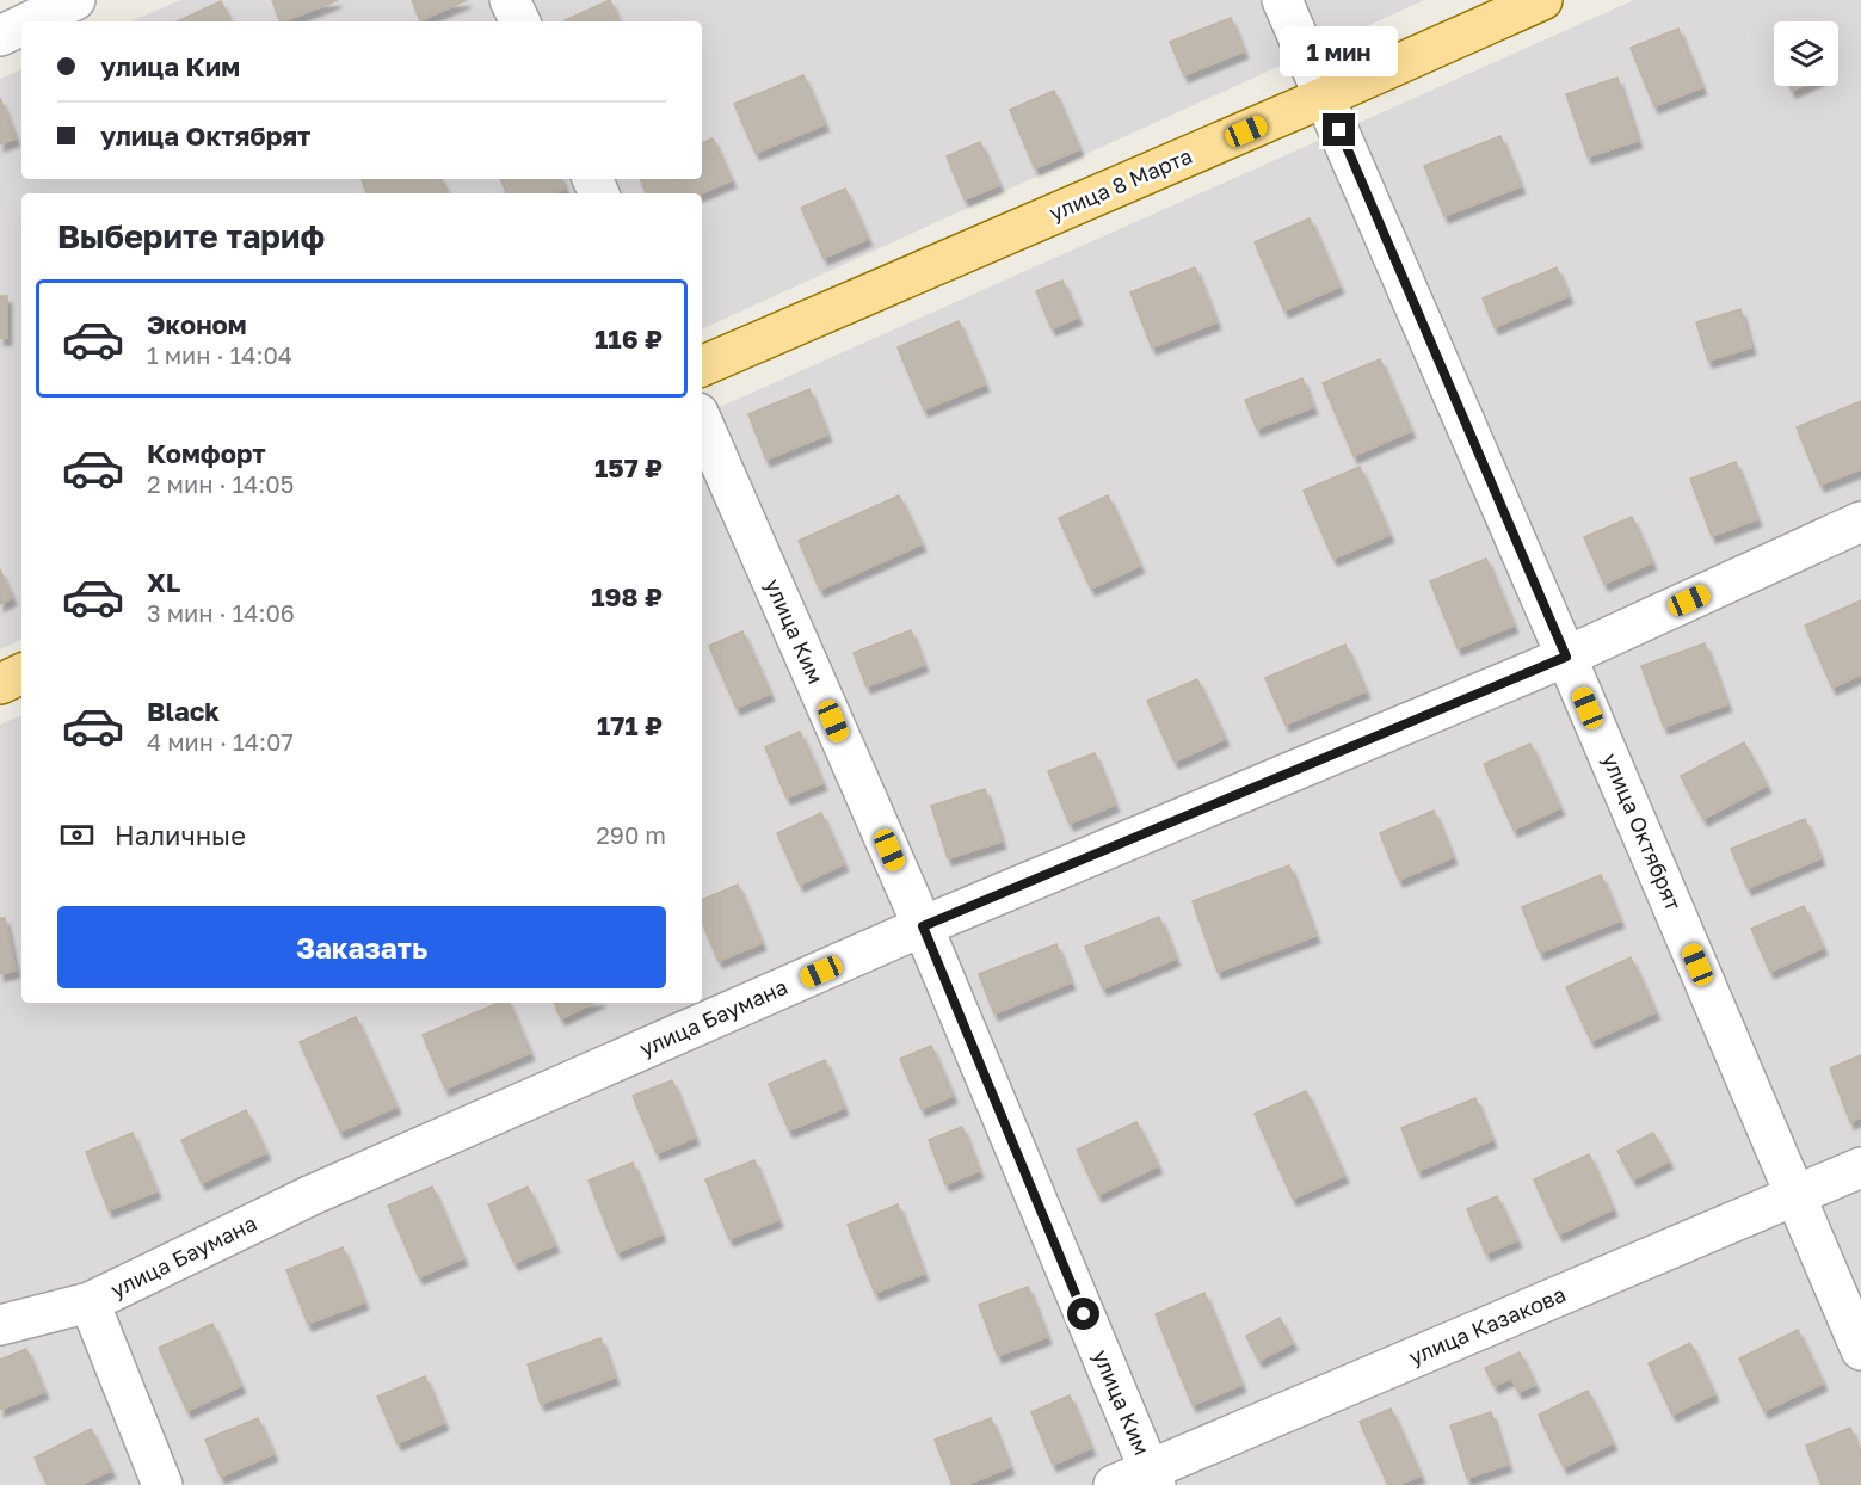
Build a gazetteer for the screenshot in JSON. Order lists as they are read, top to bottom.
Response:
{
  "streets": {
    "main road": ["улица 8 Марта"],
    "street": [
      "улица Ким",
      "улица Октябрят",
      "улица Баумана",
      "улица Казакова"
    ]
  },
  "crossings": [
    ["улица 8 Марта", "улица Октябрят"],
    ["улица Ким", "улица Баумана"],
    ["улица Ким", "улица Казакова"],
    ["улица Октябрят", "улица Баумана"],
    ["улица Октябрят", "улица Казакова"]
  ],
  "page": {
    "banner": ["улица Ким", "улица Октябрят"],
    "bubble": "1 мин",
    "heading": "Выберите тариф",
    "list": [
      {
        "name": "Эконом",
        "note": "1 мин · 14:04",
        "value": "116 ₽"
      },
      {
        "name": "Комфорт",
        "note": "2 мин · 14:05",
        "value": "157 ₽"
      },
      {
        "name": "XL",
        "note": "3 мин · 14:06",
        "value": "198 ₽"
      },
      {
        "name": "Black",
        "note": "4 мин · 14:07",
        "value": "171 ₽"
      }
    ],
    "pay": ["Наличные", "290 m"],
    "buttons": "Заказать"
  }
}
